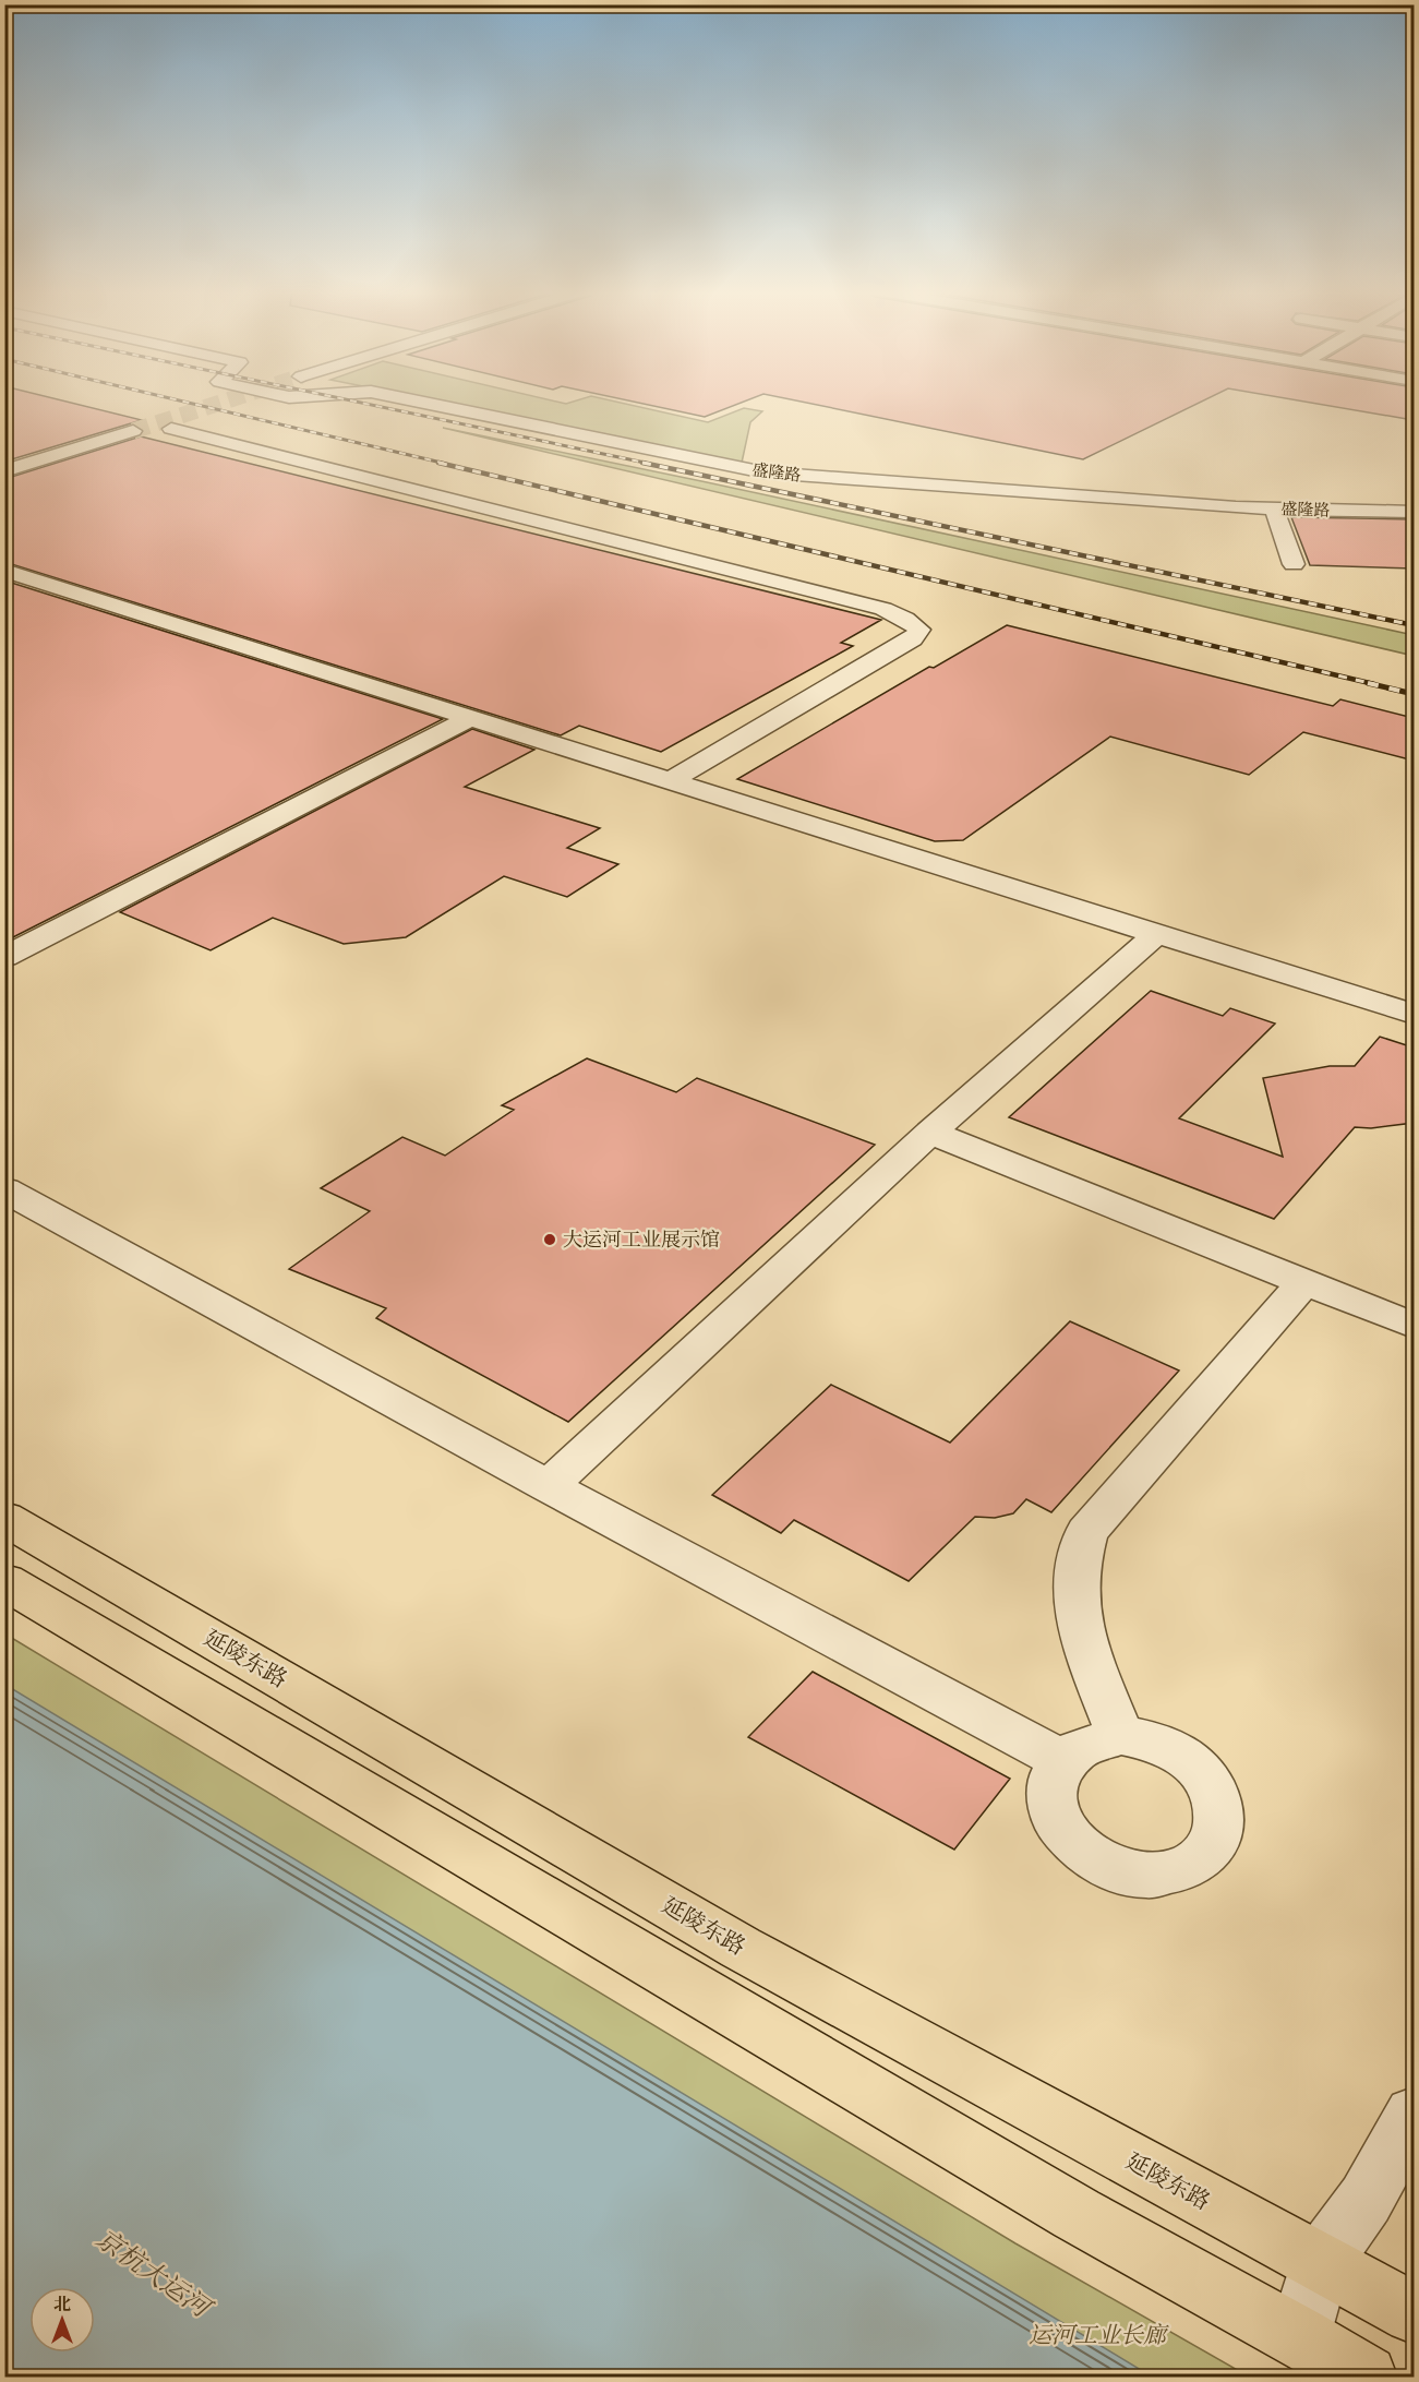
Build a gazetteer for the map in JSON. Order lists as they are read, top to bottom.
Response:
{
  "streets": {
    "main road": ["延陵东路"],
    "street": ["盛隆路"]
  },
  "water": ["京杭大运河"],
  "parks": ["运河工业长廊"],
  "places": ["大运河工业展示馆"],
  "north": "top"
}
